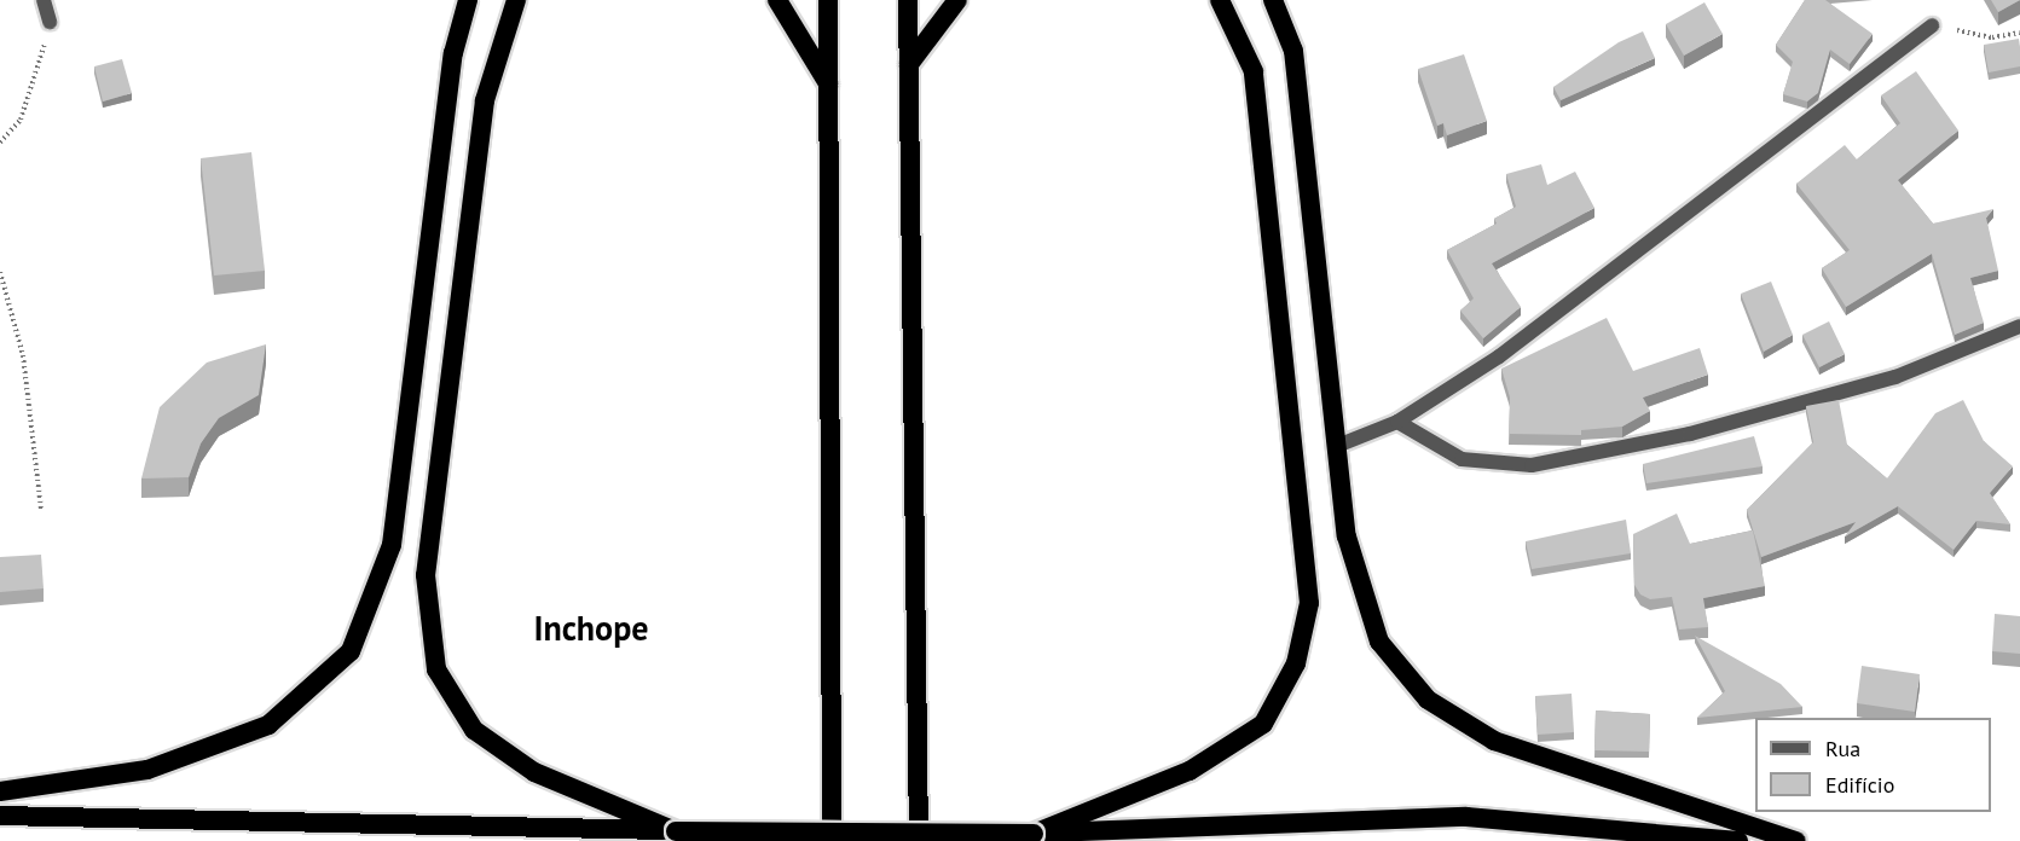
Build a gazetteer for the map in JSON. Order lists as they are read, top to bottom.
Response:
{
  "districts": ["Inchope"],
  "legend": ["Rua", "Edifício"]
}
